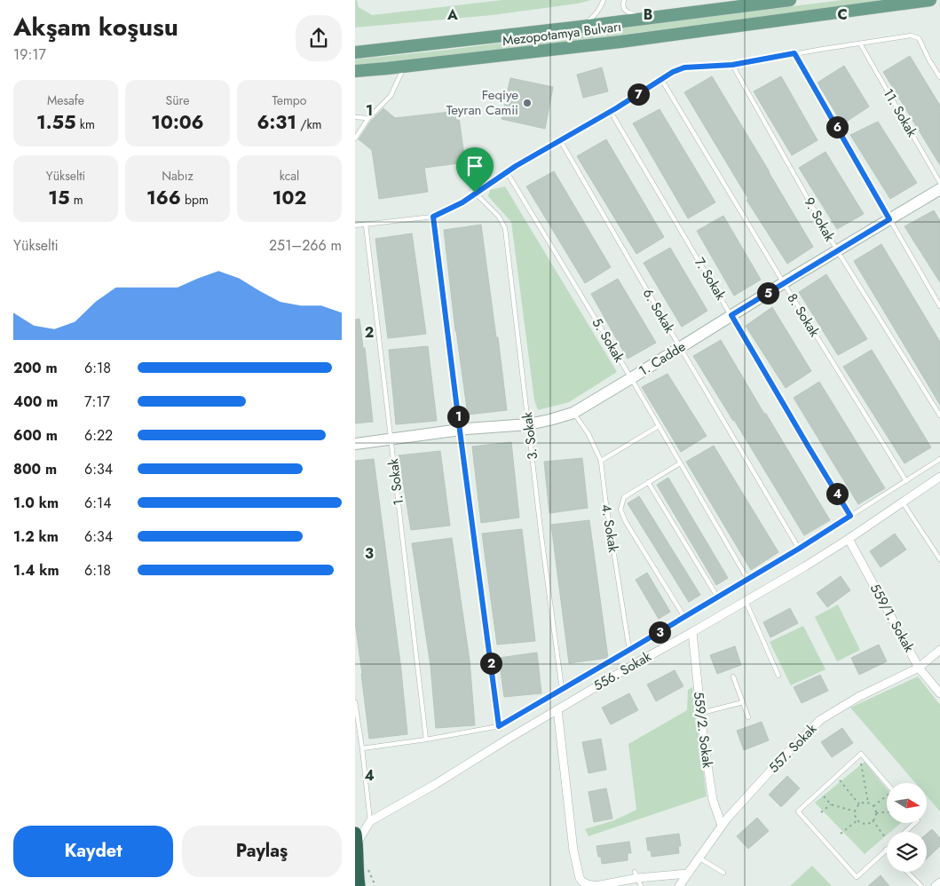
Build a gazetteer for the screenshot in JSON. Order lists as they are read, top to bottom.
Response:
{
  "streets": {
    "main road": ["Mezopotamya Bulvarı"],
    "street": [
      "1. Cadde",
      "559/1. Sokak",
      "556. Sokak",
      "559/2. Sokak",
      "557. Sokak"
    ],
    "lane": [
      "11. Sokak",
      "9. Sokak",
      "7. Sokak",
      "6. Sokak",
      "8. Sokak",
      "5. Sokak",
      "3. Sokak",
      "1. Sokak",
      "4. Sokak"
    ]
  },
  "crossings": [
    ["9. Sokak", "1. Cadde"],
    ["7. Sokak", "1. Cadde"],
    ["6. Sokak", "1. Cadde"],
    ["8. Sokak", "1. Cadde"],
    ["5. Sokak", "1. Cadde"],
    ["1. Cadde", "3. Sokak"],
    ["1. Cadde", "1. Sokak"],
    ["1. Cadde", "4. Sokak"],
    ["559/1. Sokak", "556. Sokak"],
    ["559/1. Sokak", "557. Sokak"],
    ["556. Sokak", "559/2. Sokak"],
    ["559/2. Sokak", "557. Sokak"]
  ],
  "places": ["Feqiye Teyran Camii"],
  "north": "right",
  "page": {
    "heading": ["Akşam koşusu", "19:17"],
    "stats": [
      ["Mesafe", "1.55 km"],
      ["Süre", "10:06"],
      ["Tempo", "6:31 /km"],
      ["Yükselti", "15 m"],
      ["Nabız", "166 bpm"],
      ["kcal", "102"]
    ],
    "pins": [
      "7",
      "6",
      "5",
      "1",
      "4",
      "3",
      "2"
    ],
    "chart": ["Yükselti", "251–266 m"],
    "list": [
      {
        "name": "200 m",
        "note": "6:18"
      },
      {
        "name": "400 m",
        "note": "7:17"
      },
      {
        "name": "600 m",
        "note": "6:22"
      },
      {
        "name": "800 m",
        "note": "6:34"
      },
      {
        "name": "1.0 km",
        "note": "6:14"
      },
      {
        "name": "1.2 km",
        "note": "6:34"
      },
      {
        "name": "1.4 km",
        "note": "6:18"
      }
    ],
    "buttons": ["Kaydet", "Paylaş"]
  },
  "grid": {
    "columns": ["A", "B", "C"],
    "rows": [
      "1",
      "2",
      "3",
      "4"
    ]
  }
}
